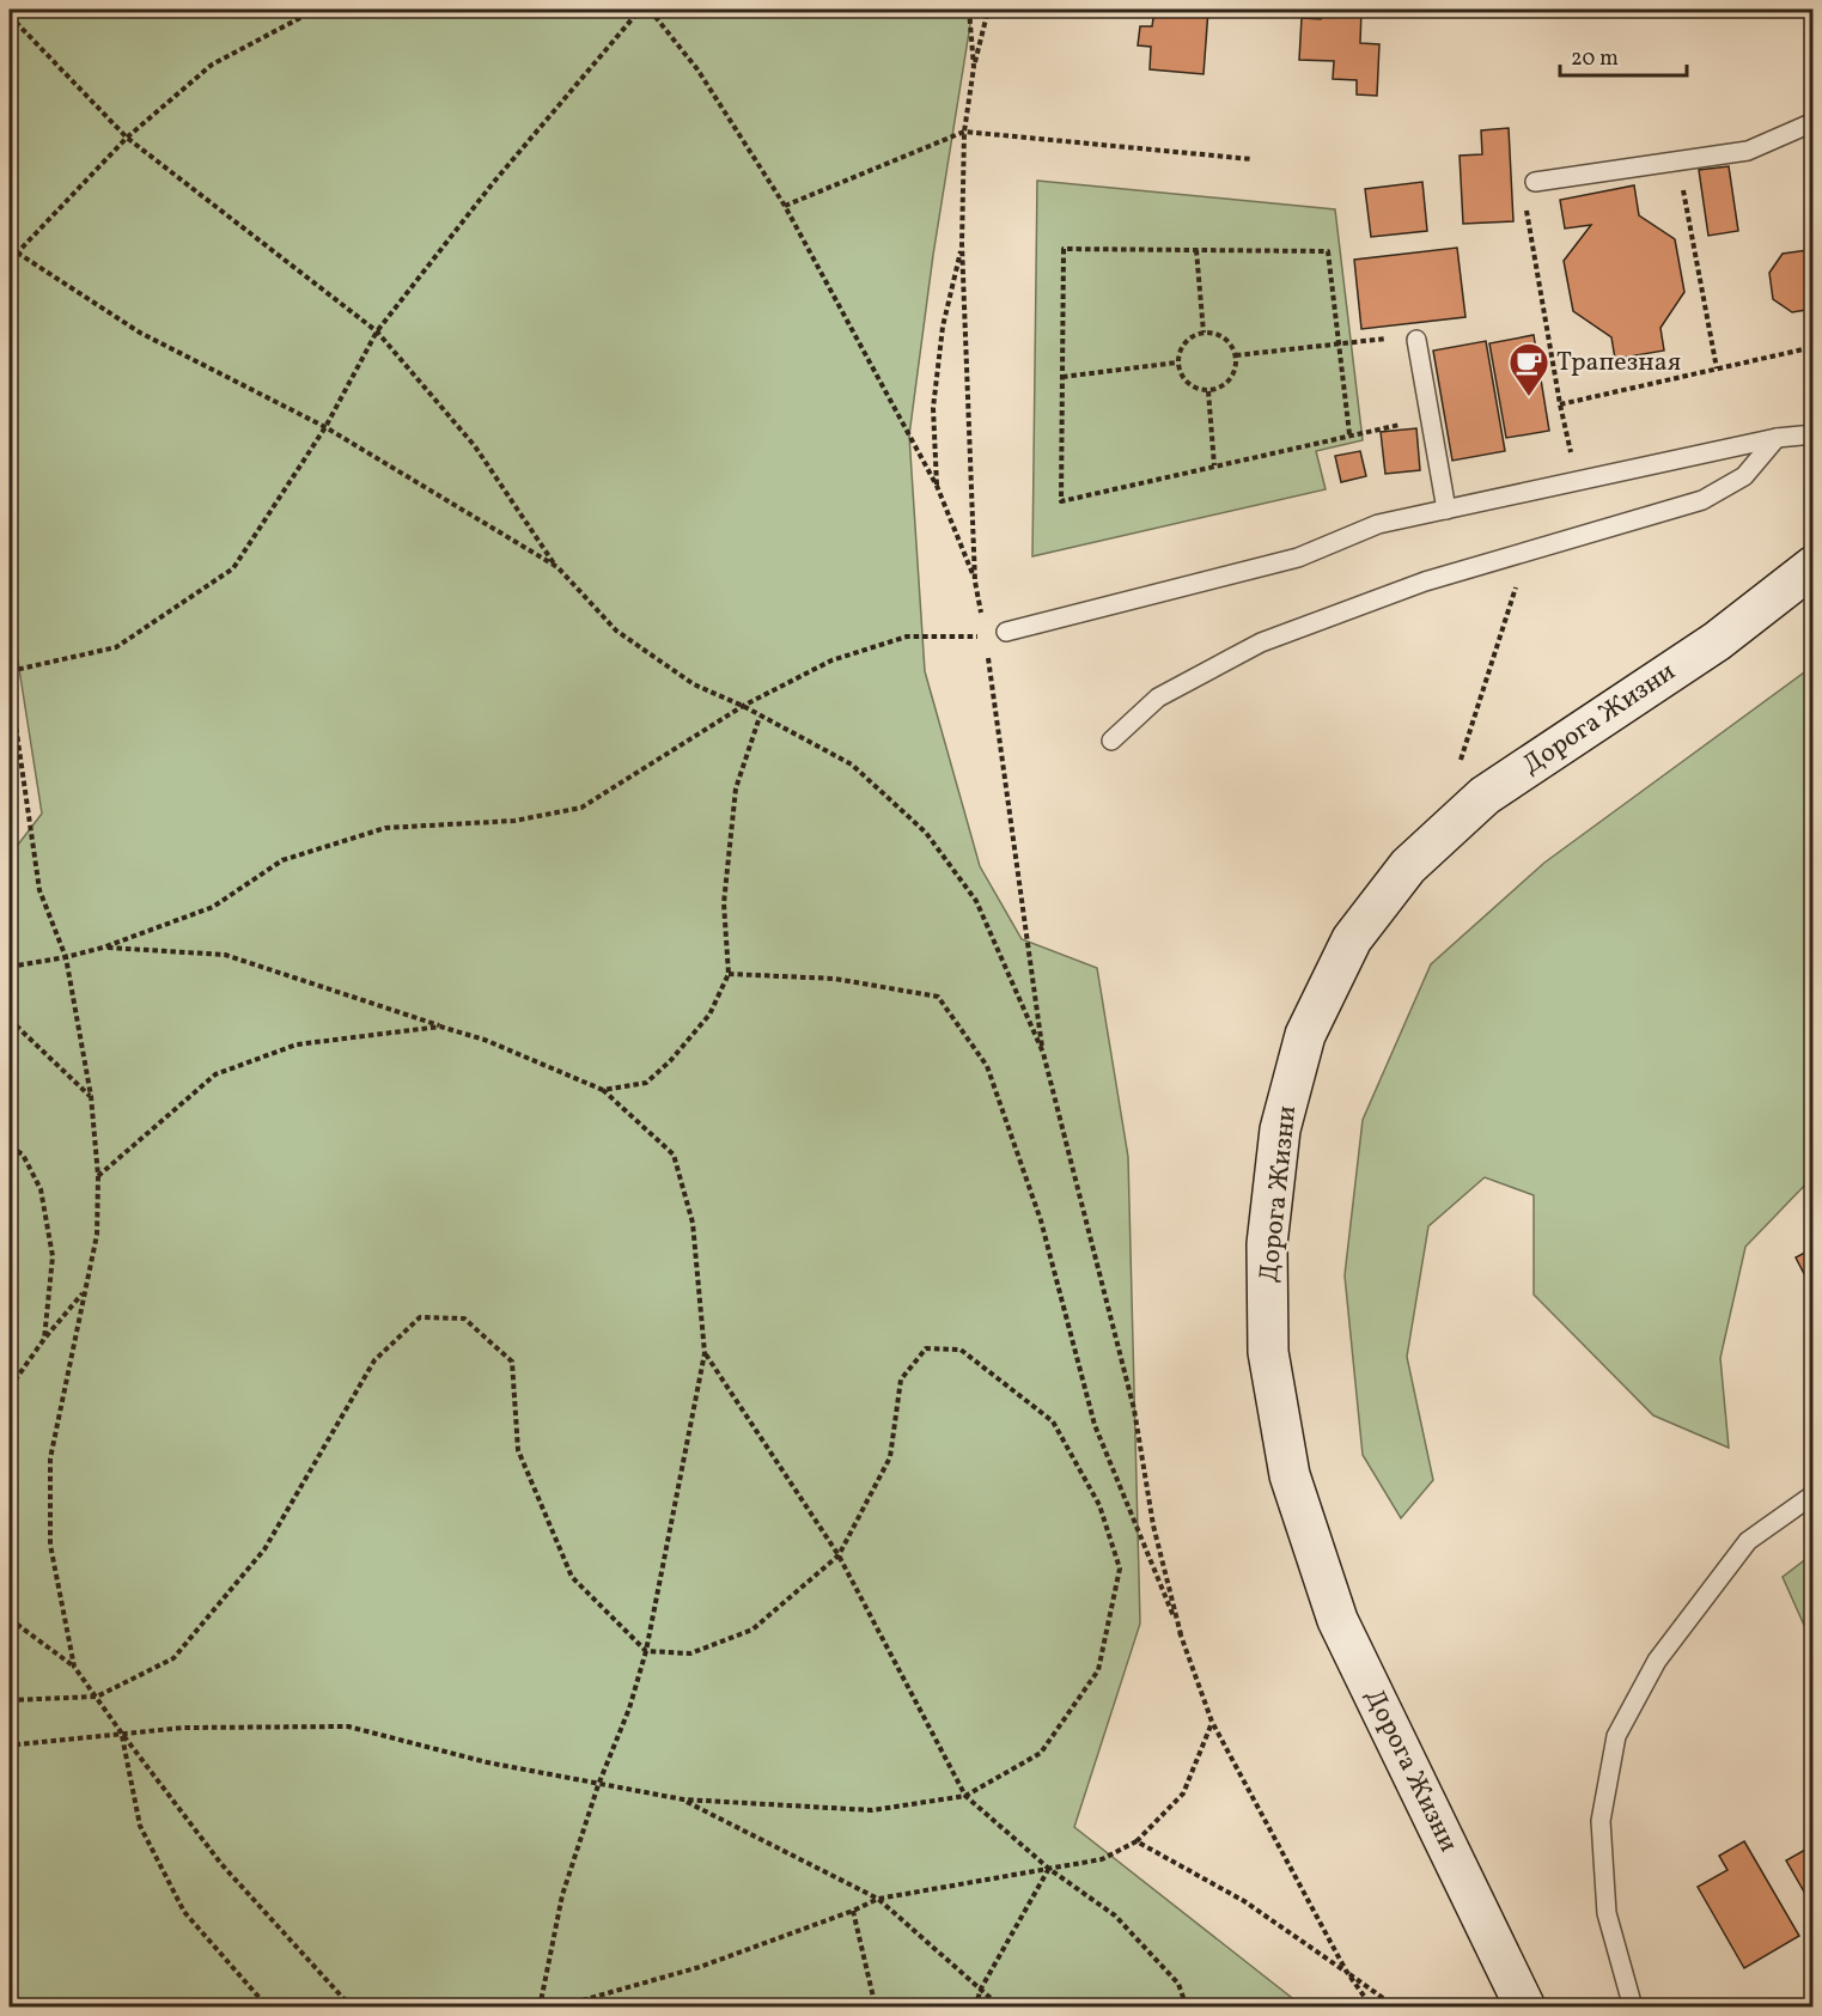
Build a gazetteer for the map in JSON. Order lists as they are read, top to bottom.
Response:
{
  "streets": {
    "main road": ["Дорога Жизни"]
  },
  "places": {
    "cafe": ["Трапезная"]
  },
  "scale_bar": "20 m"
}
